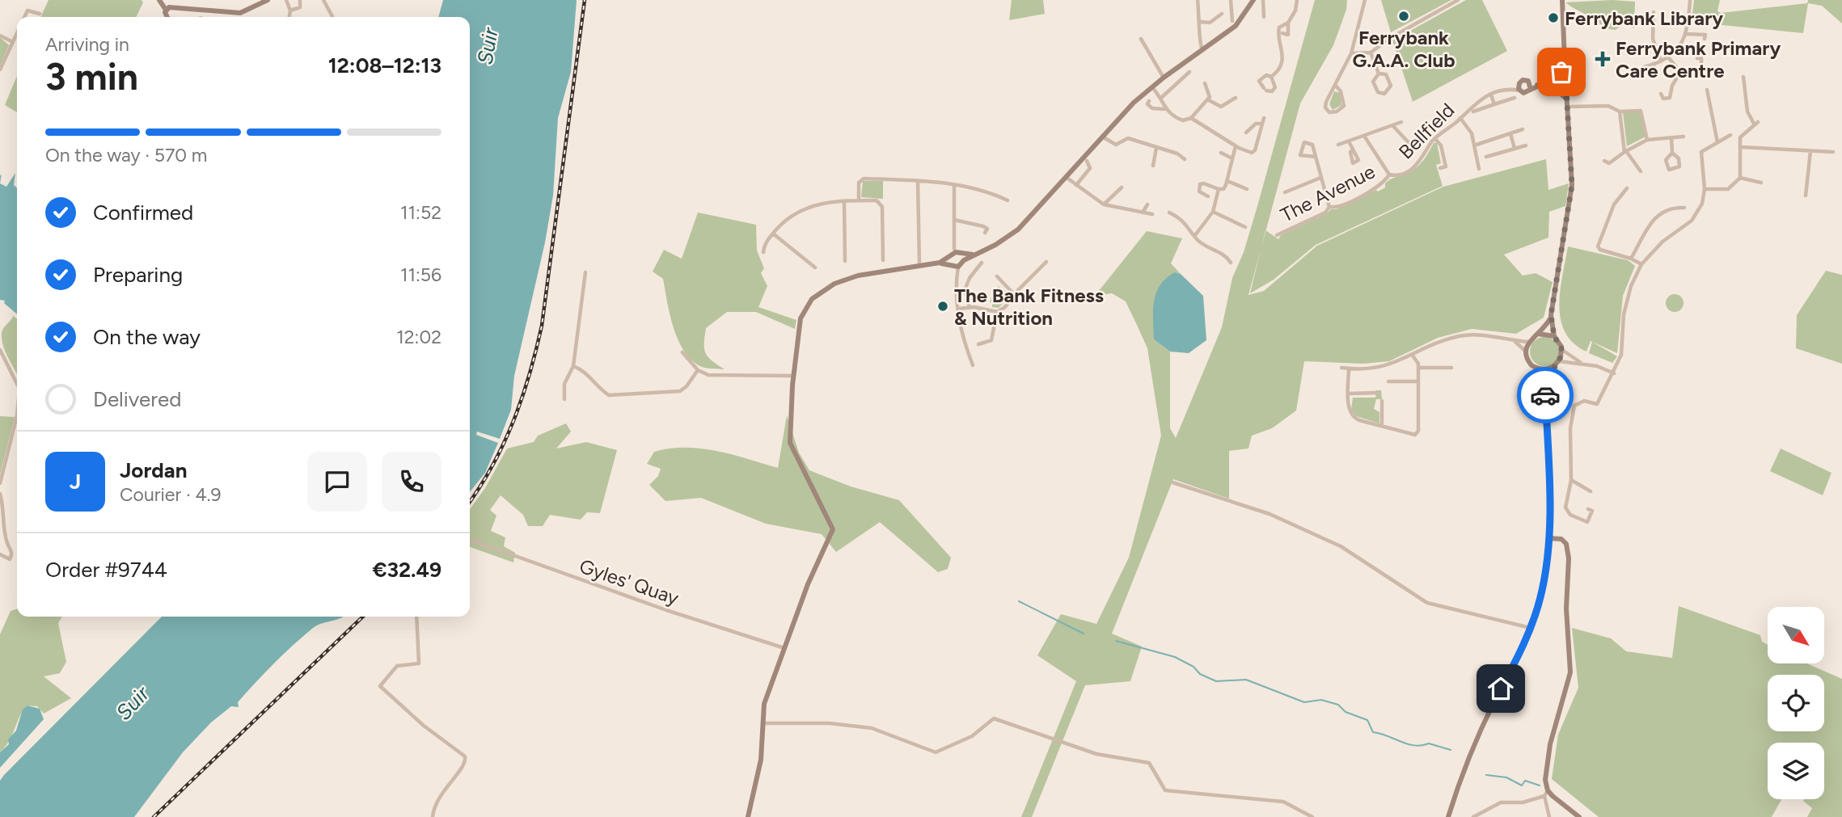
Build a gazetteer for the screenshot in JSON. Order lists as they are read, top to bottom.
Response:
{
  "streets": {
    "street": ["Bellfield", "The Avenue", "Gyles' Quay"]
  },
  "crossings": [
    ["Bellfield", "The Avenue"]
  ],
  "water": ["Suir"],
  "places": {
    "other": ["Ferrybank G.A.A. Club", "Ferrybank Library", "The Bank Fitness & Nutrition"],
    "health": ["Ferrybank Primary Care Centre"]
  },
  "north": "bottom right",
  "page": {
    "heading": ["3 min", "Arriving in", "12:08–12:13"],
    "panel": [
      "Jordan",
      "Courier · 4.9",
      "Order #9744",
      "€32.49"
    ],
    "bar": "On the way · 570 m",
    "list": [
      ["Confirmed", "11:52"],
      ["Preparing", "11:56"],
      ["On the way", "12:02"],
      "Delivered"
    ],
    "round": "J"
  }
}
